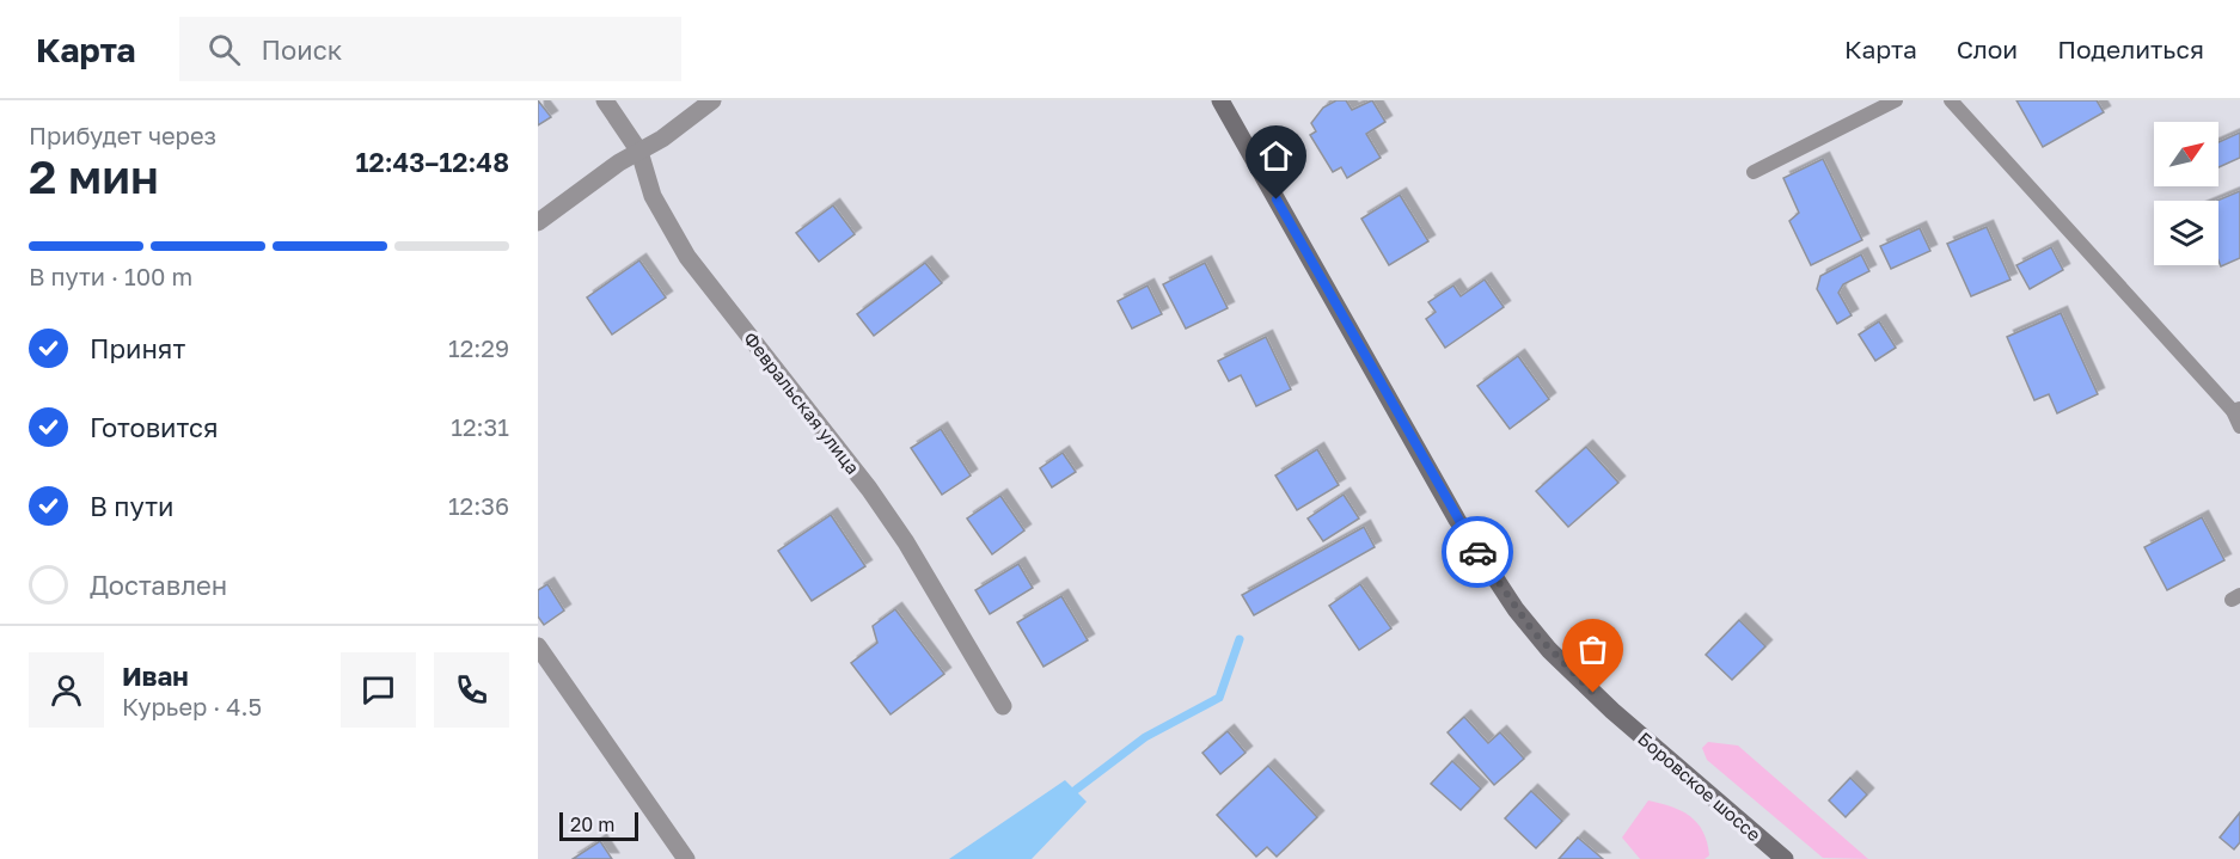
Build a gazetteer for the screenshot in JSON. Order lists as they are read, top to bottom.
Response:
{
  "streets": {
    "main road": ["Боровское шоссе"],
    "street": ["Февральская улица"]
  },
  "scale_bar": "20 m",
  "north": "top right",
  "page": {
    "header": "Карта",
    "search": "Поиск",
    "nav": ["Карта", "Слои", "Поделиться"],
    "heading": ["2 мин", "Прибудет через", "12:43–12:48"],
    "panel": ["Иван", "Курьер · 4.5"],
    "bar": "В пути · 100 m",
    "list": [
      ["Принят", "12:29"],
      ["Готовится", "12:31"],
      ["В пути", "12:36"],
      "Доставлен"
    ],
    "scale": "20 m"
  }
}
